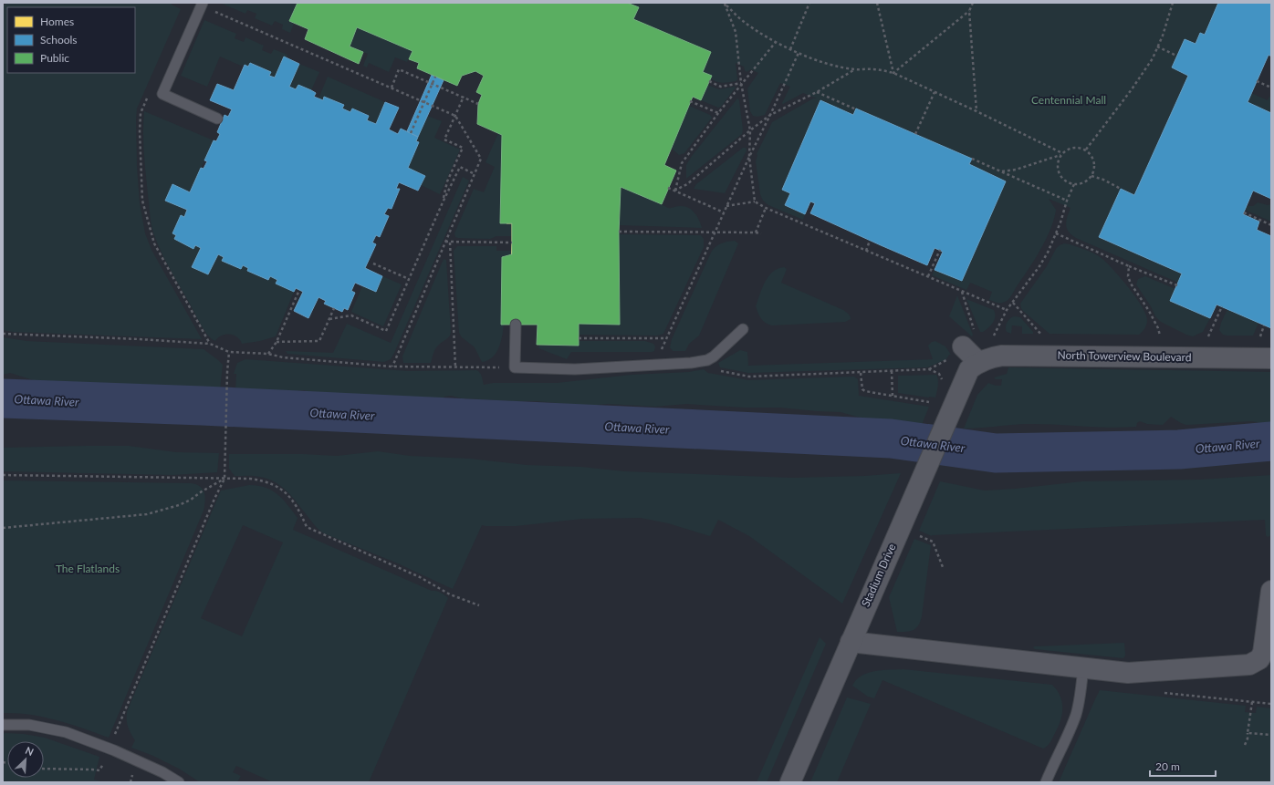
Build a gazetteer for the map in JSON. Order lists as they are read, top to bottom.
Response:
{
  "streets": {
    "street": ["North Towerview Boulevard", "Stadium Drive"]
  },
  "crossings": [
    ["North Towerview Boulevard", "Stadium Drive"]
  ],
  "water": ["Ottawa River"],
  "parks": ["Centennial Mall", "The Flatlands"],
  "legend": ["Homes", "Schools", "Public"],
  "scale_bar": "20 m",
  "north": "top right"
}
